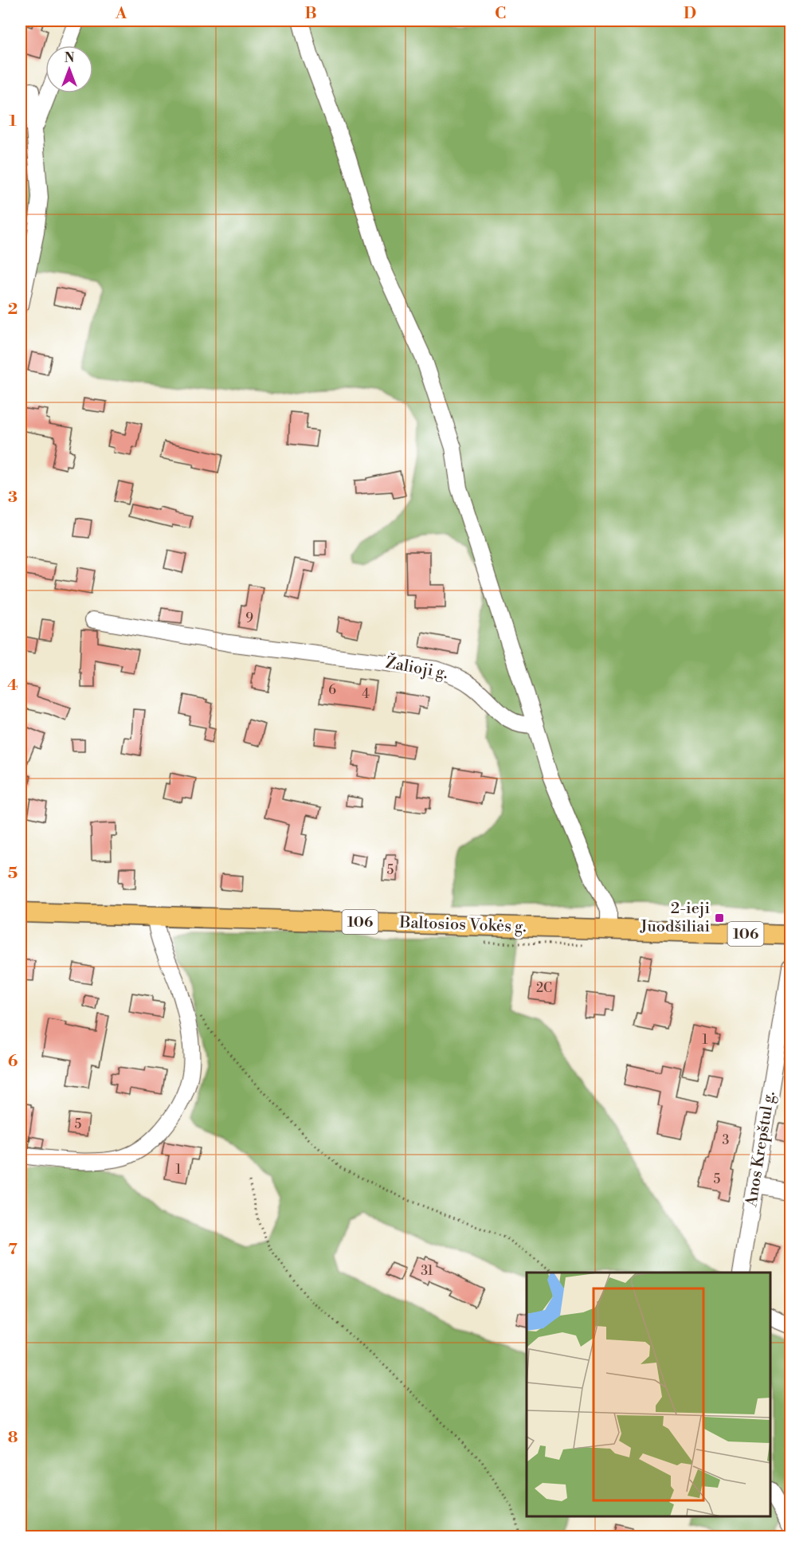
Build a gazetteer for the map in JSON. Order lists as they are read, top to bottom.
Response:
{
  "streets": {
    "main road": ["106", "Baltosios Vokės g."],
    "street": ["Žalioji g.", "Anos Krepštul g."]
  },
  "places": {
    "transit": ["2-ieji Juodšiliai"]
  },
  "house_numbers": [
    "9",
    "6",
    "4",
    "5",
    "2C",
    "1",
    "5",
    "3",
    "1",
    "5",
    "31"
  ],
  "north": "top",
  "grid": {
    "columns": [
      "A",
      "B",
      "C",
      "D"
    ],
    "rows": [
      "1",
      "2",
      "3",
      "4",
      "5",
      "6",
      "7",
      "8"
    ]
  }
}
